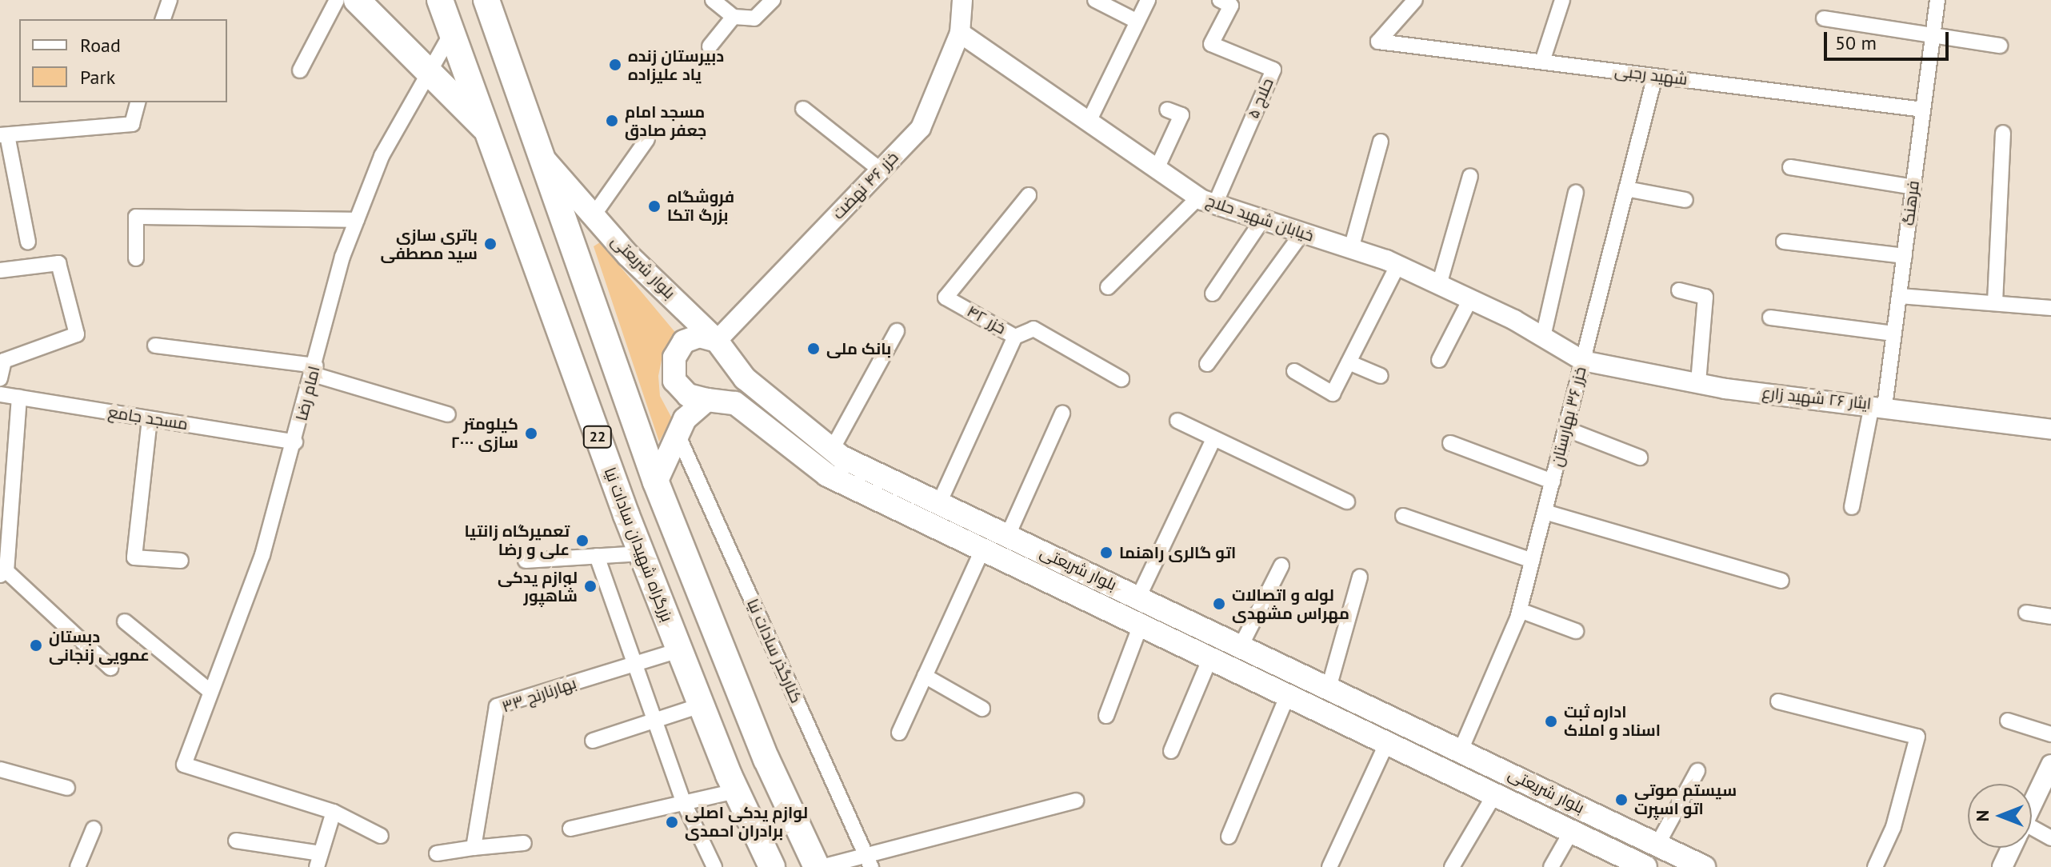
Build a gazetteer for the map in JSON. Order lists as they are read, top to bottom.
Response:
{
  "streets": {
    "highway": ["22", "بزرگراه شهیدان سادات نیا"],
    "main road": ["بلوار شریعتی"],
    "street": [
      "شهید رجبی",
      "حلاج ۵",
      "خزر ۴۶ نهضت",
      "فرهنگ",
      "خیابان شهید حلاج",
      "خزر ۴۲",
      "امام رضا",
      "ایثار ۲۶ شهید زارع",
      "خزر ۳۶ بهارستان",
      "مسجد جامع",
      "کنارگذر سادات نیا",
      "بهارنارنج ۳۳"
    ]
  },
  "crossings": [
    ["شهید رجبی", "فرهنگ"],
    ["شهید رجبی", "خزر ۳۶ بهارستان"],
    ["حلاج ۵", "خیابان شهید حلاج"],
    ["خزر ۴۶ نهضت", "خیابان شهید حلاج"],
    ["خزر ۴۶ نهضت", "بلوار شریعتی"],
    ["فرهنگ", "ایثار ۲۶ شهید زارع"],
    ["خیابان شهید حلاج", "ایثار ۲۶ شهید زارع"],
    ["خیابان شهید حلاج", "خزر ۳۶ بهارستان"],
    ["بلوار شریعتی", "خزر ۴۲"],
    ["بلوار شریعتی", "خزر ۳۶ بهارستان"],
    ["بلوار شریعتی", "22"],
    ["امام رضا", "مسجد جامع"],
    ["امام رضا", "بزرگراه شهیدان سادات نیا"],
    ["ایثار ۲۶ شهید زارع", "خزر ۳۶ بهارستان"],
    ["بزرگراه شهیدان سادات نیا", "بهارنارنج ۳۳"]
  ],
  "places": [
    "دبیرستان زنده یاد علیزاده",
    "مسجد امام جعفر صادق",
    "فروشگاه بزرگ اتکا",
    "باتری سازی سید مصطفی",
    "بانک ملی",
    "کیلومتر سازی ۲۰۰۰",
    "تعمیرگاه زانتیا علی و رضا",
    "اتو گالری راهنما",
    "لوازم یدکی شاهپور",
    "لوله و اتصالات مهراس مشهدی",
    "دبستان عمویی زنجانی",
    "اداره ثبت اسناد و املاک",
    "سیستم صوتی اتو اسپرت",
    "لوازم یدکی اصلی برادران احمدی"
  ],
  "legend": ["Road", "Park"],
  "scale_bar": "50 m",
  "north": "left"
}
